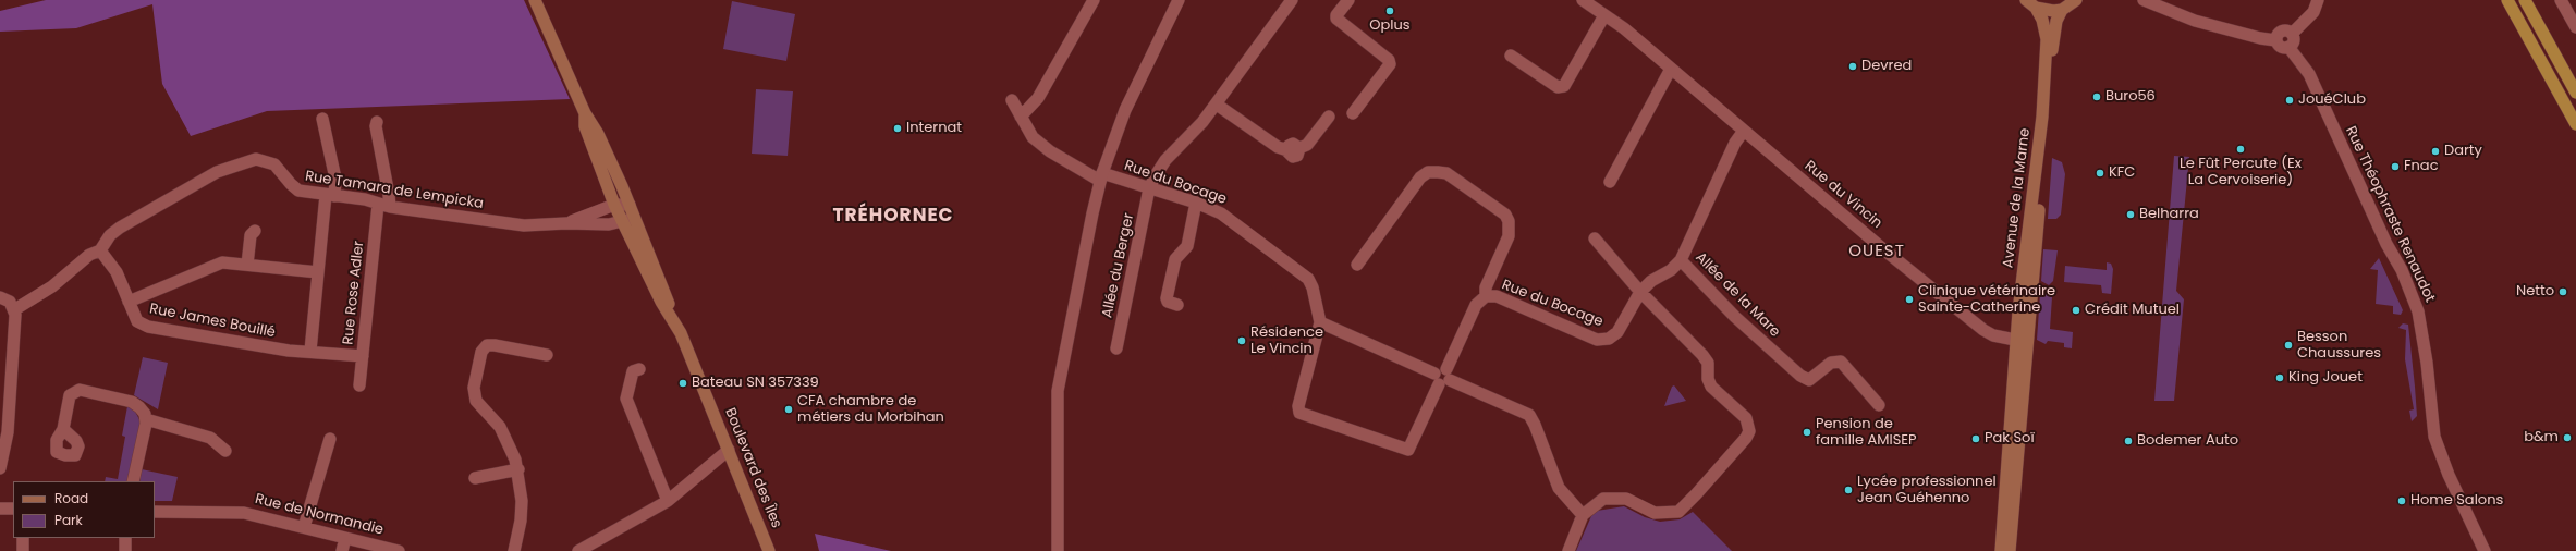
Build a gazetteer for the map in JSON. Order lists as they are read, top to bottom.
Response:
{
  "streets": {
    "main road": ["Avenue de la Marne", "Boulevard des Îles"],
    "street": [
      "Rue du Bocage",
      "Rue Tamara de Lempicka",
      "Rue du Vincin",
      "Rue Théophraste Renaudot",
      "Allée du Berger",
      "Rue Rose Adler",
      "Allée de la Mare",
      "Rue James Bouillé",
      "Rue de Normandie"
    ]
  },
  "crossings": [
    ["Rue du Bocage", "Allée du Berger"],
    ["Rue du Bocage", "Allée de la Mare"],
    ["Rue Tamara de Lempicka", "Rue Rose Adler"],
    ["Rue Tamara de Lempicka", "Rue James Bouillé"],
    ["Rue Tamara de Lempicka", "Boulevard des Îles"],
    ["Rue du Vincin", "Avenue de la Marne"],
    ["Rue du Vincin", "Allée de la Mare"],
    ["Rue Rose Adler", "Rue James Bouillé"]
  ],
  "districts": ["TRÉHORNEC", "OUEST"],
  "places": [
    "Oplus",
    "Devred",
    "Buro56",
    "JouéClub",
    "Internat",
    "Le Fût Percute (Ex La Cervoiserie)",
    "Darty",
    "Fnac",
    "KFC",
    "Belharra",
    "Netto",
    "Clinique vétérinaire Sainte-Catherine",
    "Crédit Mutuel",
    "Résidence Le Vincin",
    "Besson Chaussures",
    "King Jouet",
    "Bateau SN 357339",
    "CFA chambre de métiers du Morbihan",
    "Pension de famille AMISEP",
    "b&m",
    "Pak Soï",
    "Bodemer Auto",
    "Lycée professionnel Jean Guéhenno",
    "Home Salons"
  ],
  "legend": ["Road", "Park"]
}
